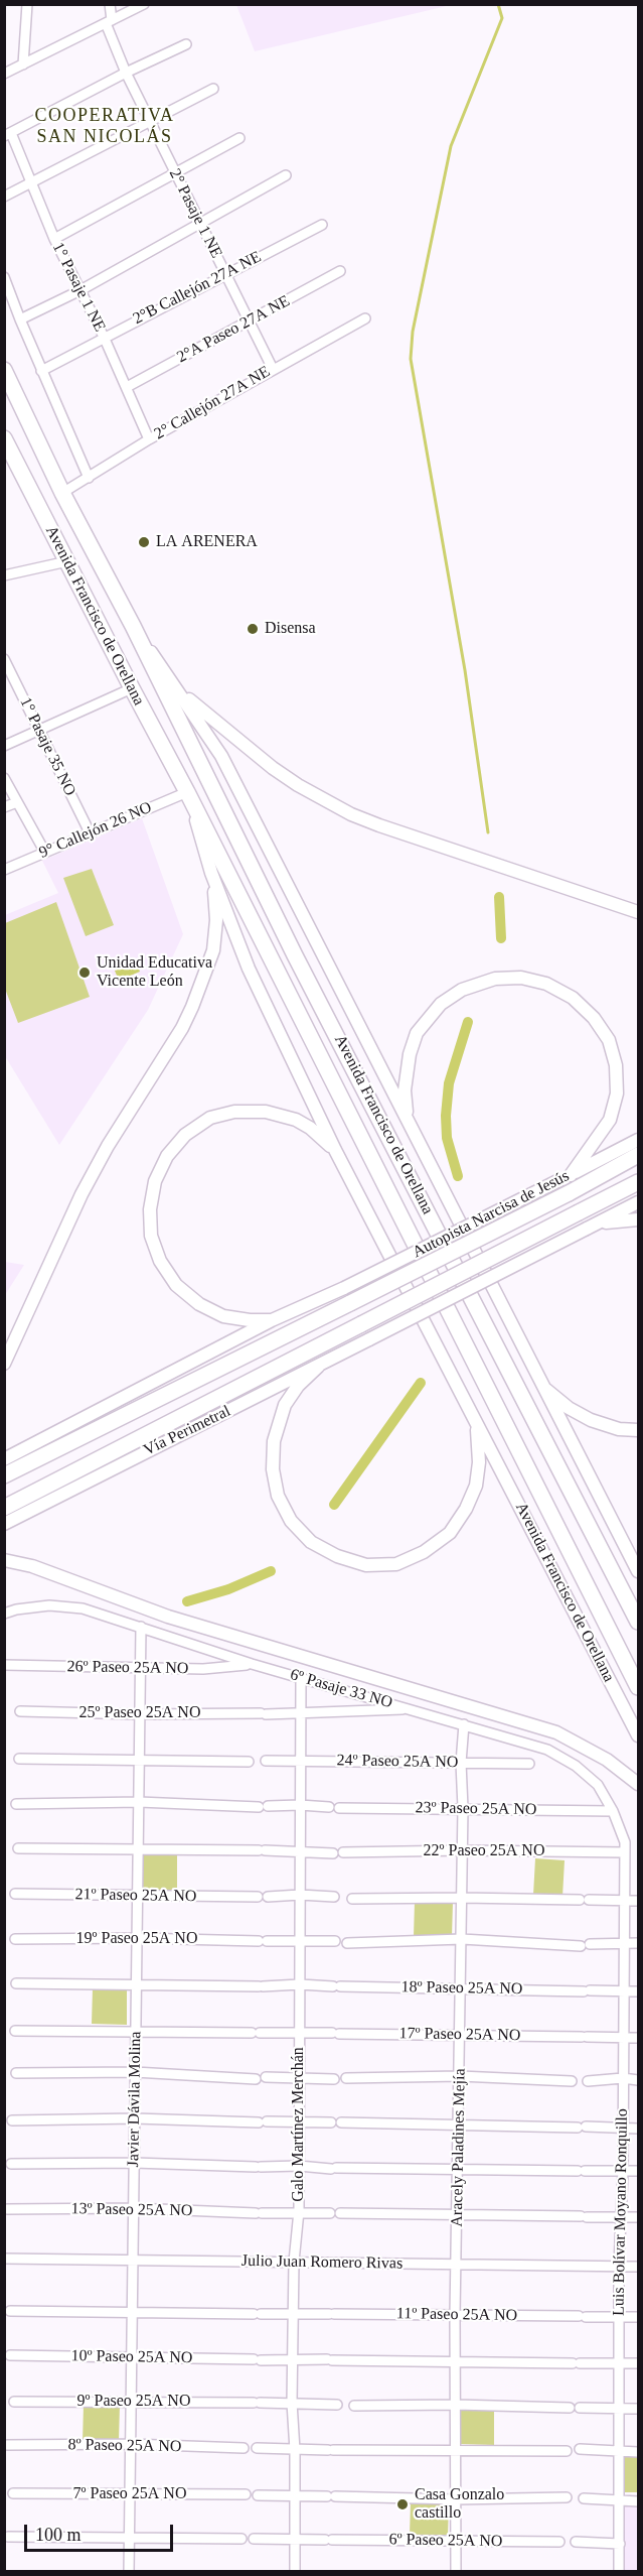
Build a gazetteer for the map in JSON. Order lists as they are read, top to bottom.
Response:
{
  "streets": {
    "highway": ["Avenida Francisco de Orellana", "Autopista Narcisa de Jesús", "Vía Perimetral"],
    "street": [
      "2° Pasaje 1 NE",
      "1° Pasaje 1 NE",
      "2°B Callejón 27A NE",
      "2°A Paseo 27A NE",
      "2° Callejón 27A NE",
      "1° Pasaje 35 NO",
      "9° Callejón 26 NO",
      "26º Paseo 25A NO",
      "6º Pasaje 33 NO",
      "25º Paseo 25A NO",
      "24º Paseo 25A NO",
      "23º Paseo 25A NO",
      "22º Paseo 25A NO",
      "21º Paseo 25A NO",
      "19º Paseo 25A NO",
      "18º Paseo 25A NO",
      "17º Paseo 25A NO",
      "Javier Dávila Molina",
      "Galo Martínez Merchán",
      "Aracely Paladines Mejía",
      "13º Paseo 25A NO",
      "Luis Bolívar Moyano Ronquillo",
      "Julio Juan Romero Rivas",
      "11º Paseo 25A NO",
      "10º Paseo 25A NO",
      "9º Paseo 25A NO",
      "8º Paseo 25A NO",
      "7º Paseo 25A NO",
      "6º Paseo 25A NO"
    ]
  },
  "crossings": [
    ["2° Pasaje 1 NE", "2°B Callejón 27A NE"],
    ["2° Pasaje 1 NE", "2°A Paseo 27A NE"],
    ["2° Pasaje 1 NE", "2° Callejón 27A NE"],
    ["1° Pasaje 1 NE", "2°B Callejón 27A NE"],
    ["1° Pasaje 1 NE", "2°A Paseo 27A NE"],
    ["1° Pasaje 1 NE", "2° Callejón 27A NE"],
    ["2° Callejón 27A NE", "Avenida Francisco de Orellana"],
    ["Avenida Francisco de Orellana", "9° Callejón 26 NO"],
    ["1° Pasaje 35 NO", "9° Callejón 26 NO"],
    ["26º Paseo 25A NO", "6º Pasaje 33 NO"],
    ["26º Paseo 25A NO", "Javier Dávila Molina"],
    ["6º Pasaje 33 NO", "25º Paseo 25A NO"],
    ["6º Pasaje 33 NO", "23º Paseo 25A NO"],
    ["6º Pasaje 33 NO", "22º Paseo 25A NO"],
    ["6º Pasaje 33 NO", "Javier Dávila Molina"],
    ["6º Pasaje 33 NO", "Galo Martínez Merchán"],
    ["6º Pasaje 33 NO", "Aracely Paladines Mejía"],
    ["6º Pasaje 33 NO", "Luis Bolívar Moyano Ronquillo"],
    ["25º Paseo 25A NO", "Javier Dávila Molina"],
    ["25º Paseo 25A NO", "Galo Martínez Merchán"],
    ["24º Paseo 25A NO", "Galo Martínez Merchán"],
    ["24º Paseo 25A NO", "Aracely Paladines Mejía"],
    ["23º Paseo 25A NO", "Javier Dávila Molina"],
    ["23º Paseo 25A NO", "Galo Martínez Merchán"],
    ["23º Paseo 25A NO", "Aracely Paladines Mejía"],
    ["22º Paseo 25A NO", "Javier Dávila Molina"],
    ["22º Paseo 25A NO", "Galo Martínez Merchán"],
    ["22º Paseo 25A NO", "Aracely Paladines Mejía"],
    ["22º Paseo 25A NO", "Luis Bolívar Moyano Ronquillo"],
    ["21º Paseo 25A NO", "Javier Dávila Molina"],
    ["21º Paseo 25A NO", "Galo Martínez Merchán"],
    ["19º Paseo 25A NO", "Javier Dávila Molina"],
    ["19º Paseo 25A NO", "Galo Martínez Merchán"],
    ["18º Paseo 25A NO", "Javier Dávila Molina"],
    ["18º Paseo 25A NO", "Galo Martínez Merchán"],
    ["18º Paseo 25A NO", "Aracely Paladines Mejía"],
    ["18º Paseo 25A NO", "Luis Bolívar Moyano Ronquillo"],
    ["17º Paseo 25A NO", "Javier Dávila Molina"],
    ["17º Paseo 25A NO", "Galo Martínez Merchán"],
    ["17º Paseo 25A NO", "Aracely Paladines Mejía"],
    ["17º Paseo 25A NO", "Luis Bolívar Moyano Ronquillo"],
    ["Javier Dávila Molina", "13º Paseo 25A NO"],
    ["Javier Dávila Molina", "Julio Juan Romero Rivas"],
    ["Javier Dávila Molina", "11º Paseo 25A NO"],
    ["Javier Dávila Molina", "10º Paseo 25A NO"],
    ["Javier Dávila Molina", "9º Paseo 25A NO"],
    ["Javier Dávila Molina", "8º Paseo 25A NO"],
    ["Javier Dávila Molina", "7º Paseo 25A NO"],
    ["Galo Martínez Merchán", "13º Paseo 25A NO"],
    ["Galo Martínez Merchán", "Julio Juan Romero Rivas"],
    ["Galo Martínez Merchán", "11º Paseo 25A NO"],
    ["Galo Martínez Merchán", "10º Paseo 25A NO"],
    ["Galo Martínez Merchán", "9º Paseo 25A NO"],
    ["Galo Martínez Merchán", "6º Paseo 25A NO"],
    ["Aracely Paladines Mejía", "Julio Juan Romero Rivas"],
    ["Aracely Paladines Mejía", "11º Paseo 25A NO"],
    ["Aracely Paladines Mejía", "10º Paseo 25A NO"],
    ["Aracely Paladines Mejía", "6º Paseo 25A NO"],
    ["Luis Bolívar Moyano Ronquillo", "Julio Juan Romero Rivas"],
    ["Luis Bolívar Moyano Ronquillo", "11º Paseo 25A NO"],
    ["Luis Bolívar Moyano Ronquillo", "10º Paseo 25A NO"]
  ],
  "districts": ["COOPERATIVA SAN NICOLÁS"],
  "places": [
    "LA ARENERA",
    "Disensa",
    "Unidad Educativa Vicente León",
    "Casa Gonzalo castillo"
  ],
  "scale_bar": "100 m"
}
